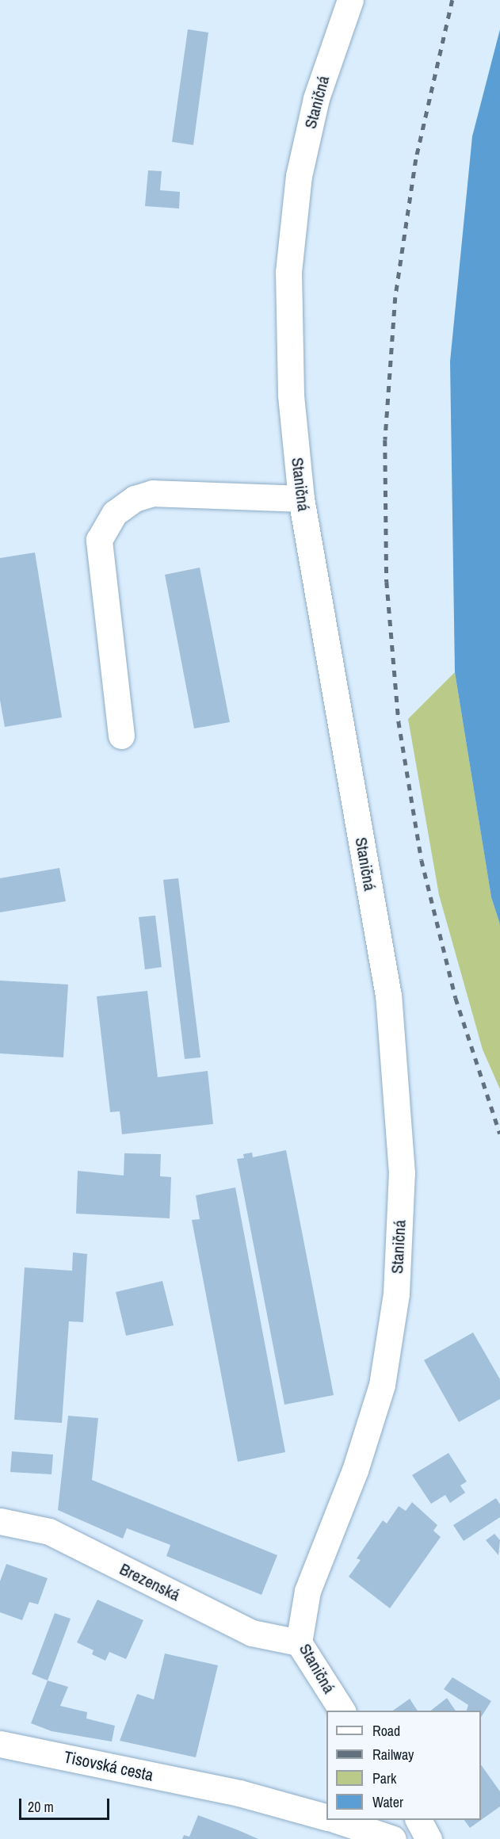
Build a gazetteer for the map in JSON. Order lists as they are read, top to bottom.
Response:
{
  "streets": {
    "street": ["Staničná", "Brezenská", "Tisovská cesta"]
  },
  "crossings": [
    ["Staničná", "Brezenská"]
  ],
  "legend": [
    "Road",
    "Railway",
    "Park",
    "Water"
  ],
  "scale_bar": "20 m"
}
